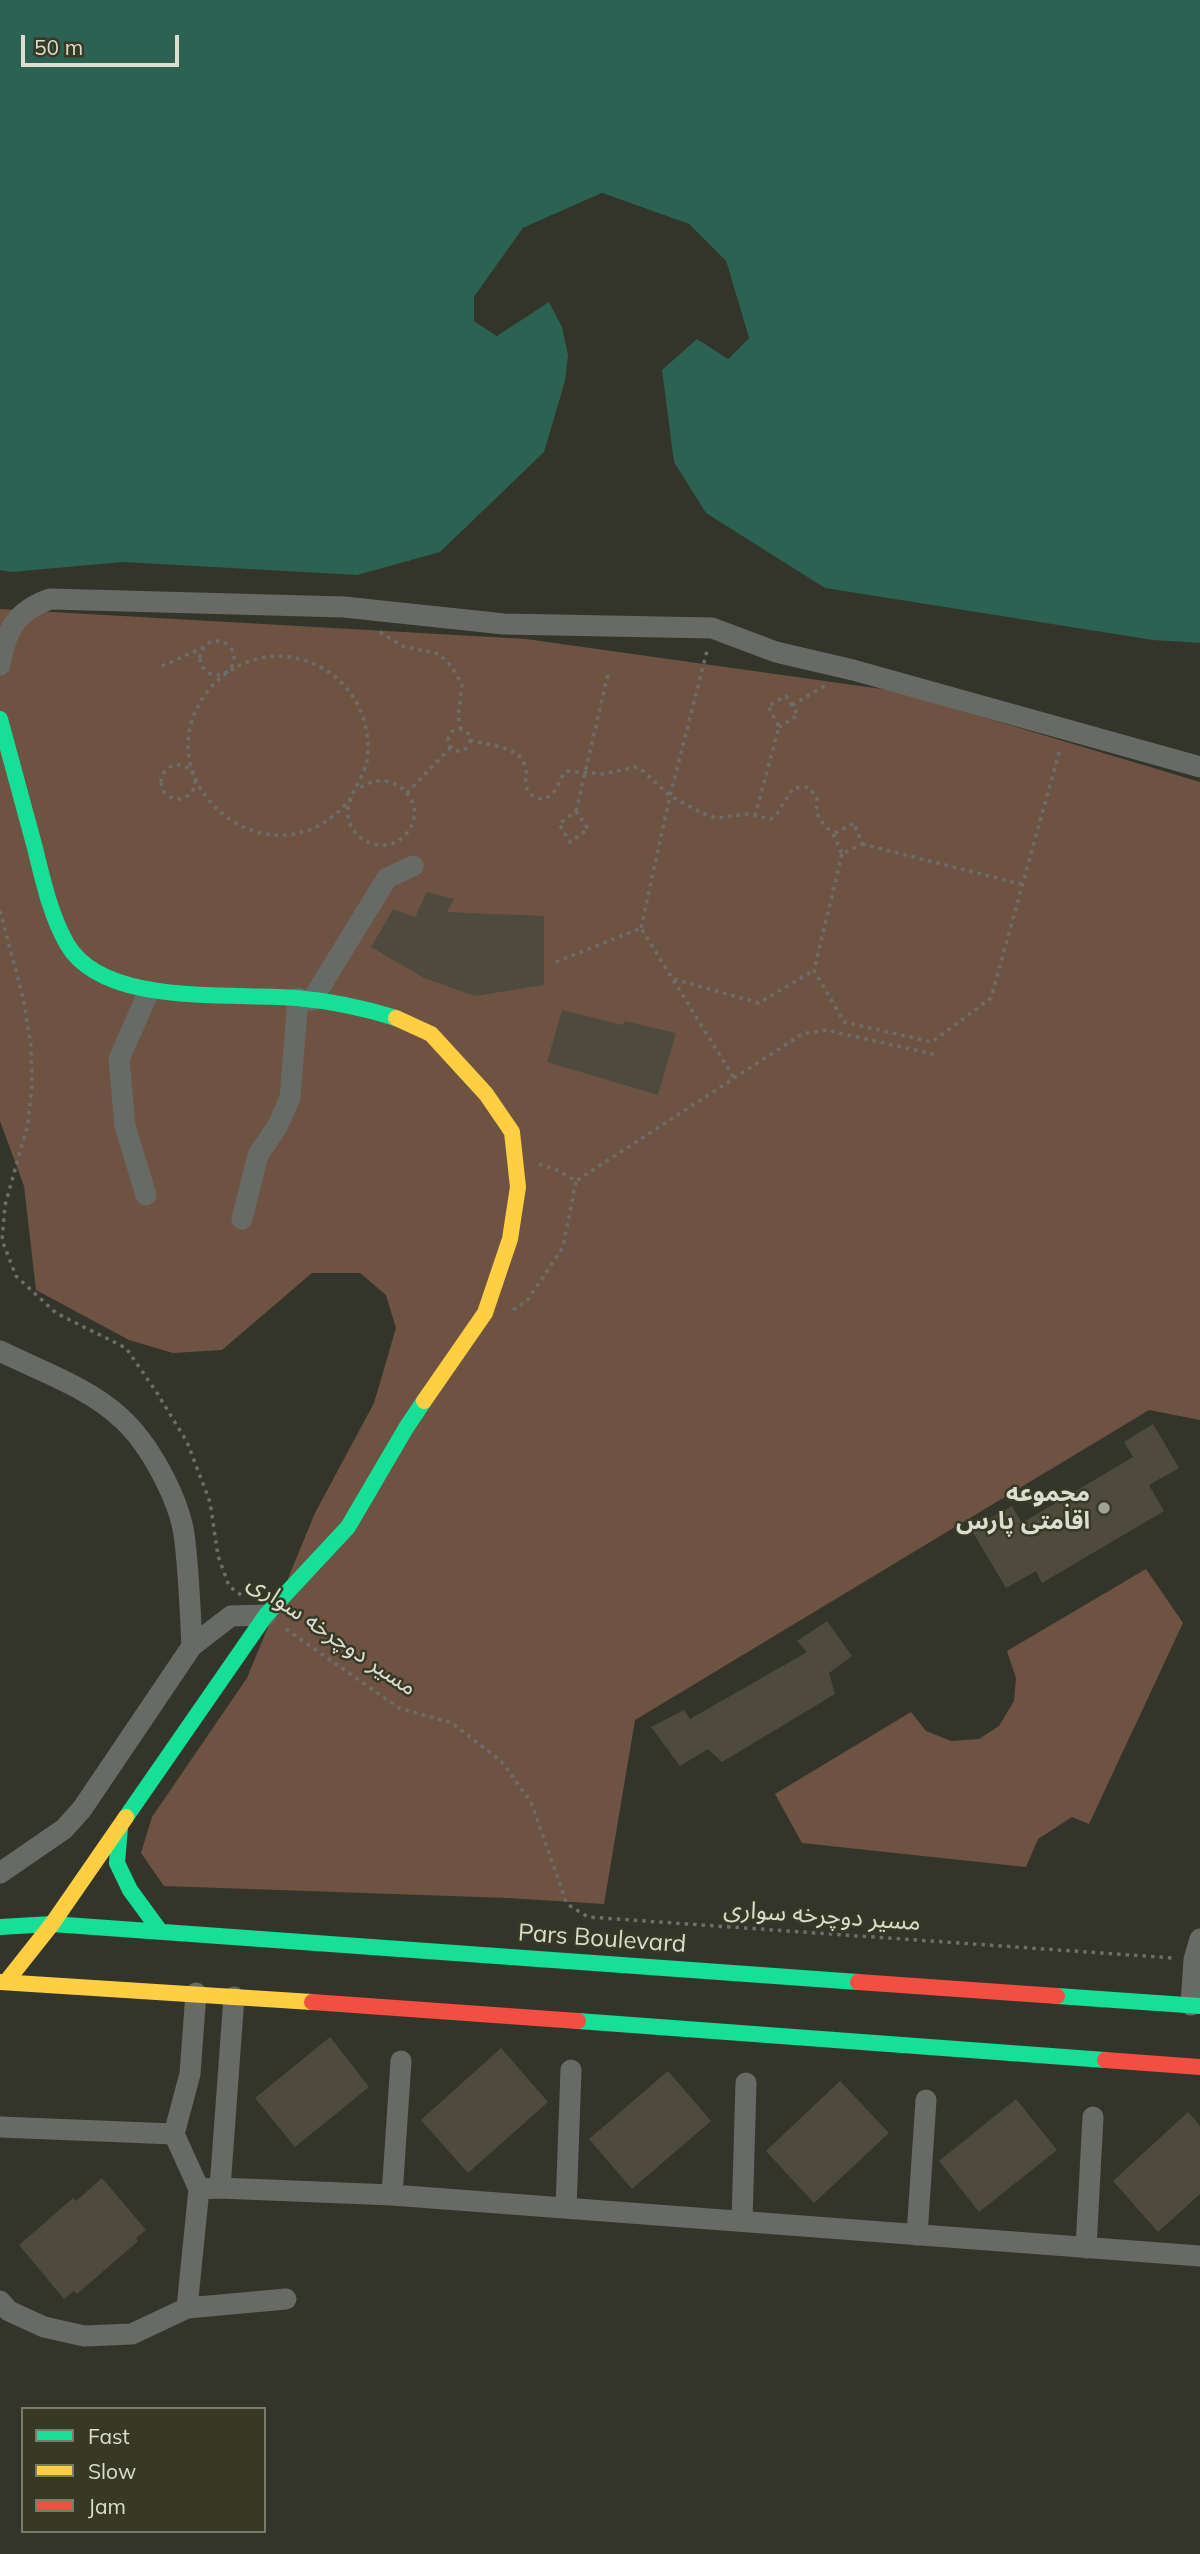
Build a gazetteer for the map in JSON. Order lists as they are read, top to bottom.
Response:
{
  "streets": {
    "main road": ["Pars Boulevard"],
    "path": ["مسیر دوچرخه سواری"]
  },
  "places": ["مجموعه اقامتی پارس"],
  "legend": ["Fast", "Slow", "Jam"],
  "scale_bar": "50 m"
}
